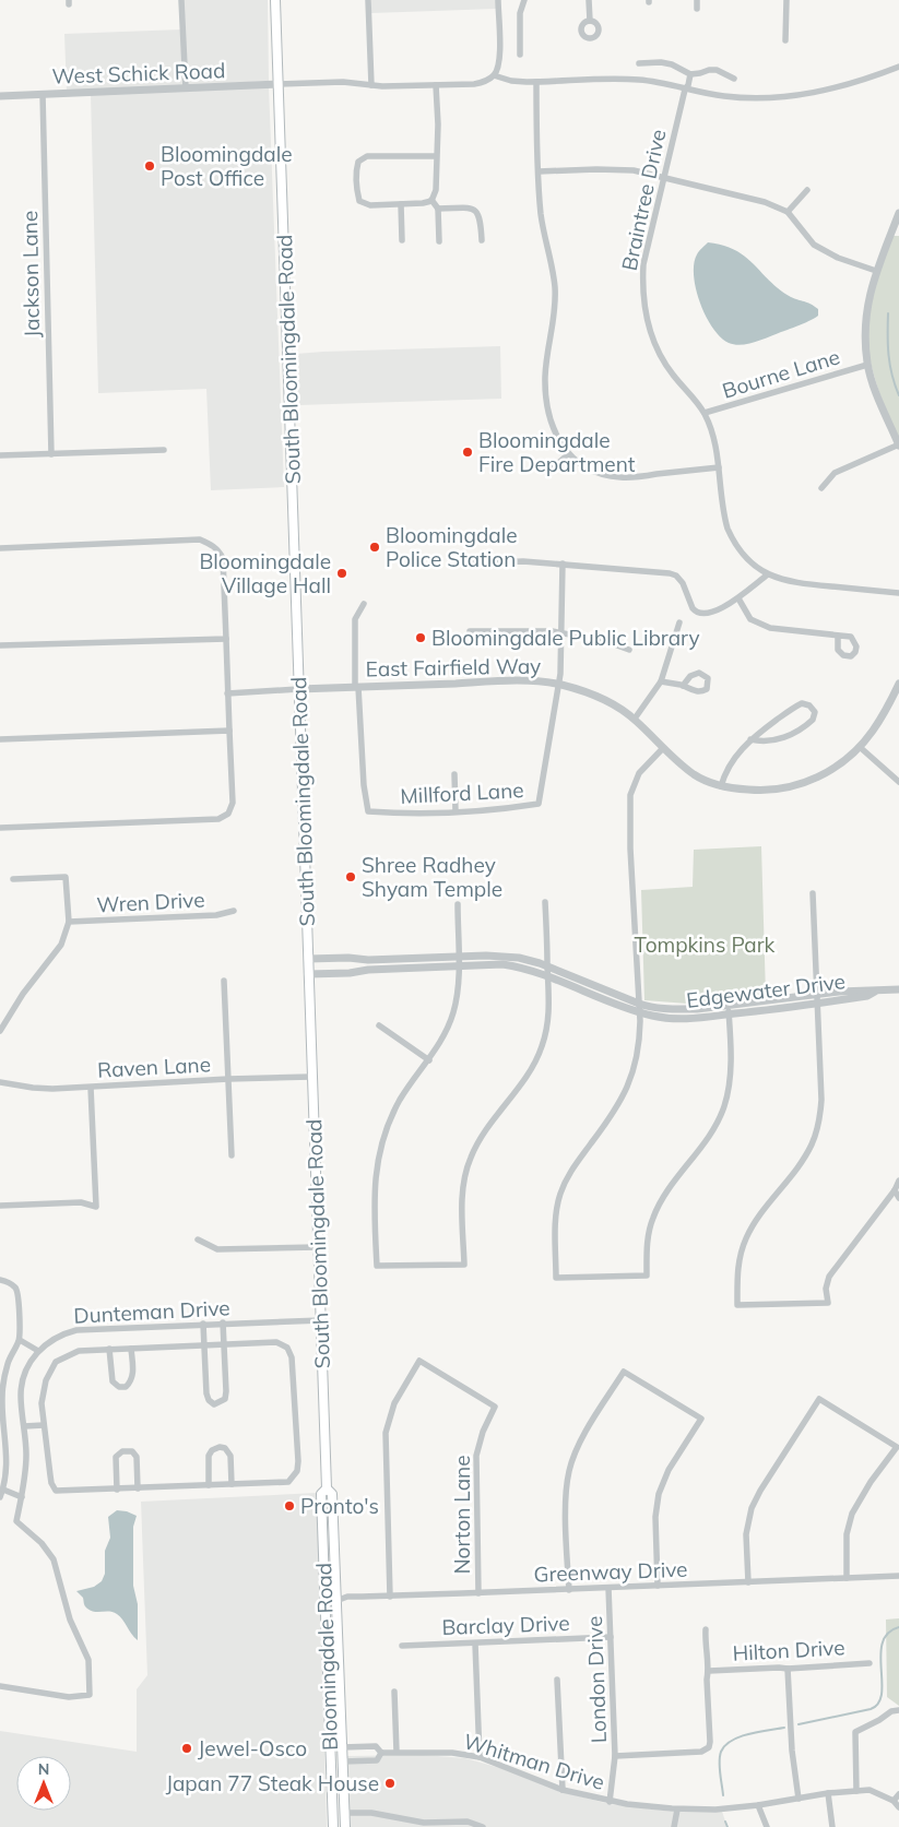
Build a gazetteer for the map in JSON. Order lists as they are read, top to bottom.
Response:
{
  "streets": {
    "main road": ["South Bloomingdale Road", "Bloomingdale Road"],
    "street": [
      "West Schick Road",
      "Braintree Drive",
      "Jackson Lane",
      "Bourne Lane",
      "East Fairfield Way",
      "Millford Lane",
      "Wren Drive",
      "Edgewater Drive",
      "Raven Lane",
      "Dunteman Drive",
      "Norton Lane",
      "Greenway Drive",
      "Barclay Drive",
      "Hilton Drive",
      "London Drive",
      "Whitman Drive"
    ]
  },
  "crossings": [
    ["West Schick Road", "Jackson Lane"],
    ["West Schick Road", "South Bloomingdale Road"],
    ["Braintree Drive", "Bourne Lane"],
    ["South Bloomingdale Road", "East Fairfield Way"],
    ["South Bloomingdale Road", "Edgewater Drive"],
    ["South Bloomingdale Road", "Raven Lane"],
    ["South Bloomingdale Road", "Dunteman Drive"],
    ["South Bloomingdale Road", "Greenway Drive"],
    ["South Bloomingdale Road", "Bloomingdale Road"],
    ["East Fairfield Way", "Millford Lane"],
    ["Norton Lane", "Greenway Drive"],
    ["Greenway Drive", "Bloomingdale Road"],
    ["Greenway Drive", "London Drive"],
    ["Barclay Drive", "London Drive"],
    ["Bloomingdale Road", "Whitman Drive"],
    ["London Drive", "Whitman Drive"]
  ],
  "parks": ["Tompkins Park"],
  "places": [
    "Bloomingdale Post Office",
    "Bloomingdale Fire Department",
    "Bloomingdale Police Station",
    "Bloomingdale Village Hall",
    "Bloomingdale Public Library",
    "Shree Radhey Shyam Temple",
    "Pronto's",
    "Jewel-Osco",
    "Japan 77 Steak House"
  ],
  "north": "top"
}
